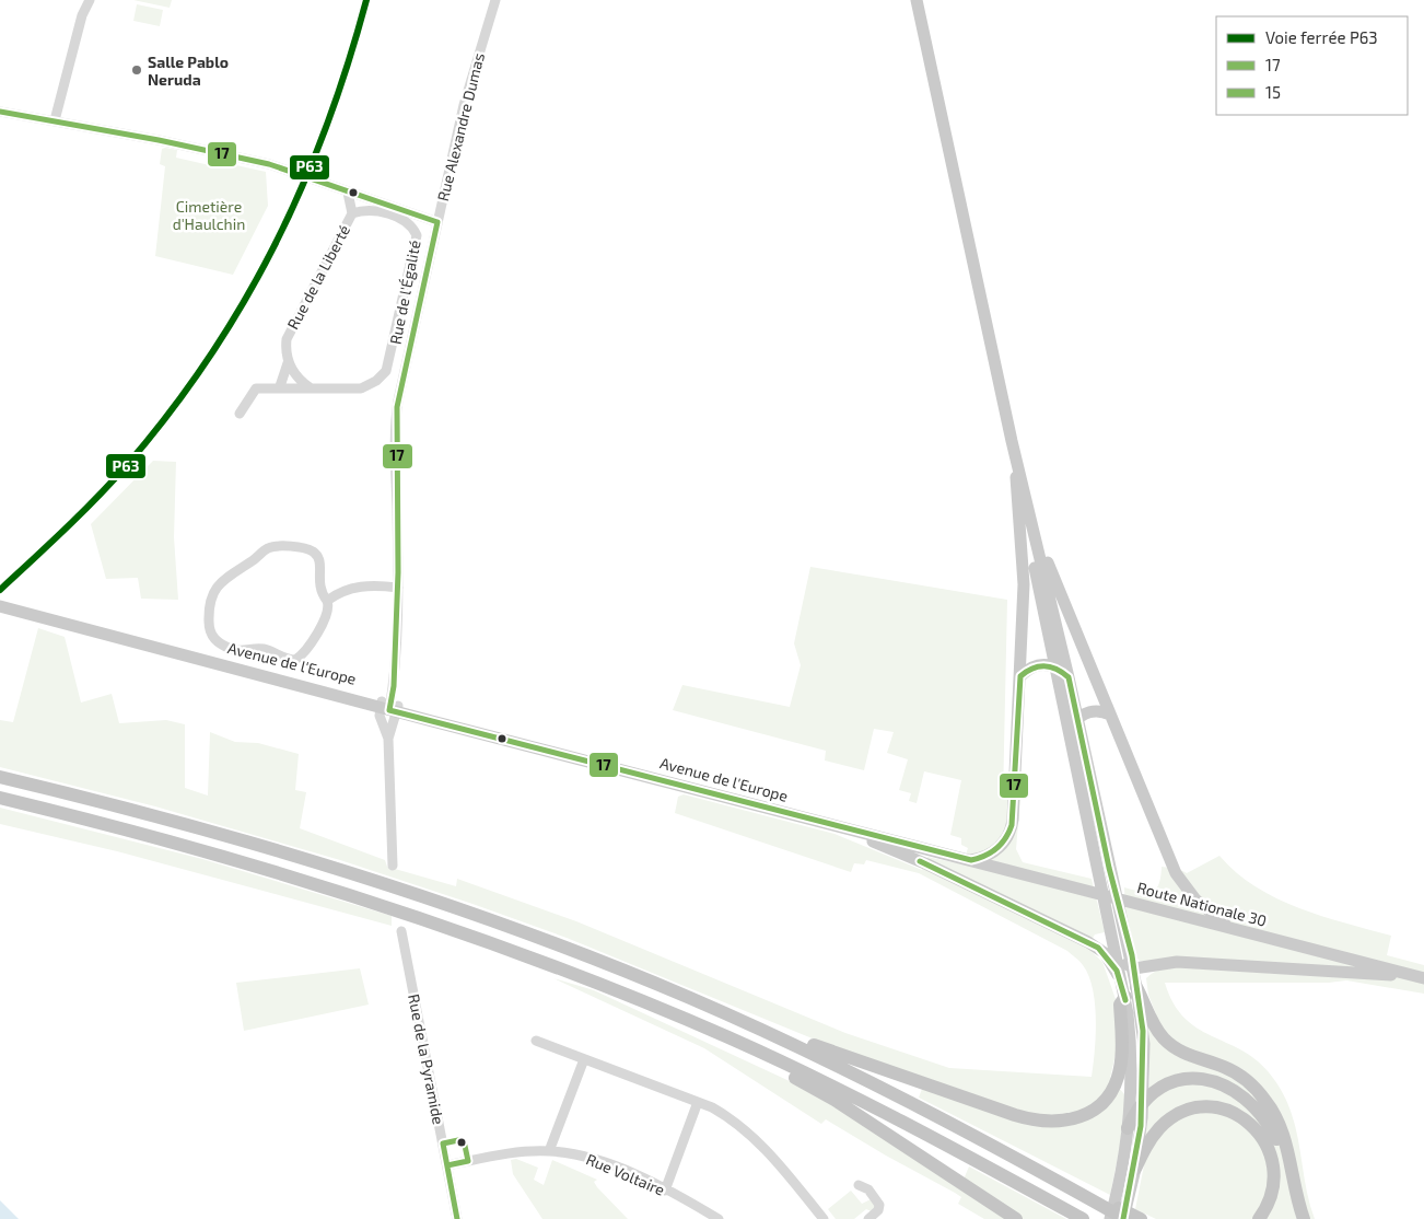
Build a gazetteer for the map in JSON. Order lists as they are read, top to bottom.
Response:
{
  "streets": {
    "main road": ["Avenue de l'Europe", "Route Nationale 30"],
    "street": [
      "Rue Alexandre Dumas",
      "Rue de la Liberté",
      "Rue de l'Égalité",
      "Rue de la Pyramide",
      "Rue Voltaire"
    ]
  },
  "crossings": [
    ["Rue Alexandre Dumas", "Avenue de l'Europe"],
    ["Rue de la Liberté", "Rue de l'Égalité"],
    ["Avenue de l'Europe", "Route Nationale 30"],
    ["Rue de la Pyramide", "Rue Voltaire"]
  ],
  "parks": ["Cimetière d'Haulchin"],
  "places": ["Salle Pablo Neruda"],
  "lines": ["rail line P63", "transit line 17", "transit line 15"],
  "legend": ["Voie ferrée P63", "17", "15"]
}
